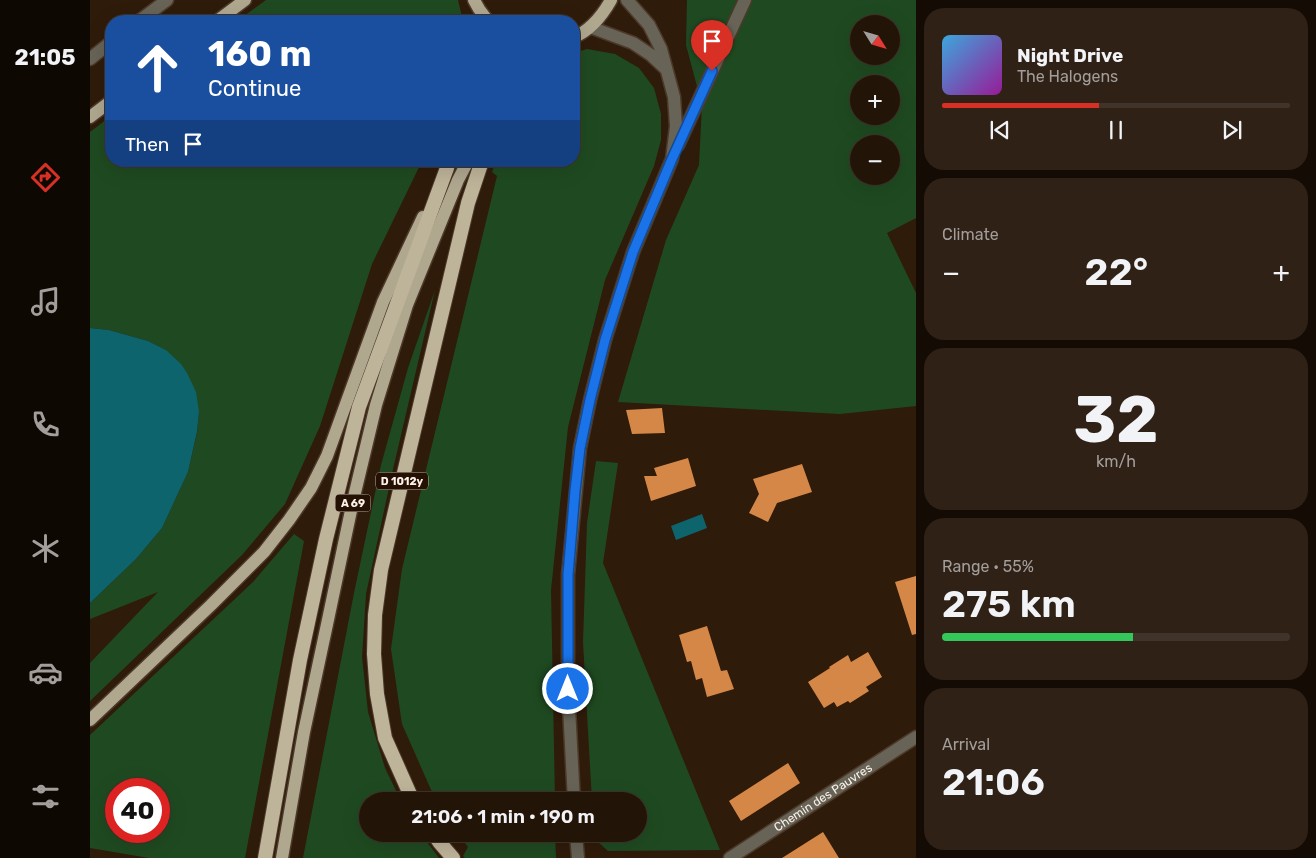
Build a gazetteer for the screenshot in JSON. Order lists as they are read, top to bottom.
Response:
{
  "streets": {
    "highway": ["D 1012y", "A 69"],
    "street": ["Chemin des Pauvres"]
  },
  "north": "bottom right",
  "page": {
    "tabs": "21:05",
    "map_buttons": ["+", "−"],
    "turn": ["160 m", "Continue"],
    "song": ["Night Drive", "The Halogens"],
    "then": "Then",
    "tile": [
      "Climate",
      ["32", "km/h"],
      ["Range · 55%", "275 km"],
      ["Arrival", "21:06"]
    ],
    "heat": ["−", "22°", "+"],
    "limit": "40",
    "trip": "21:06 · 1 min · 190 m"
  }
}
